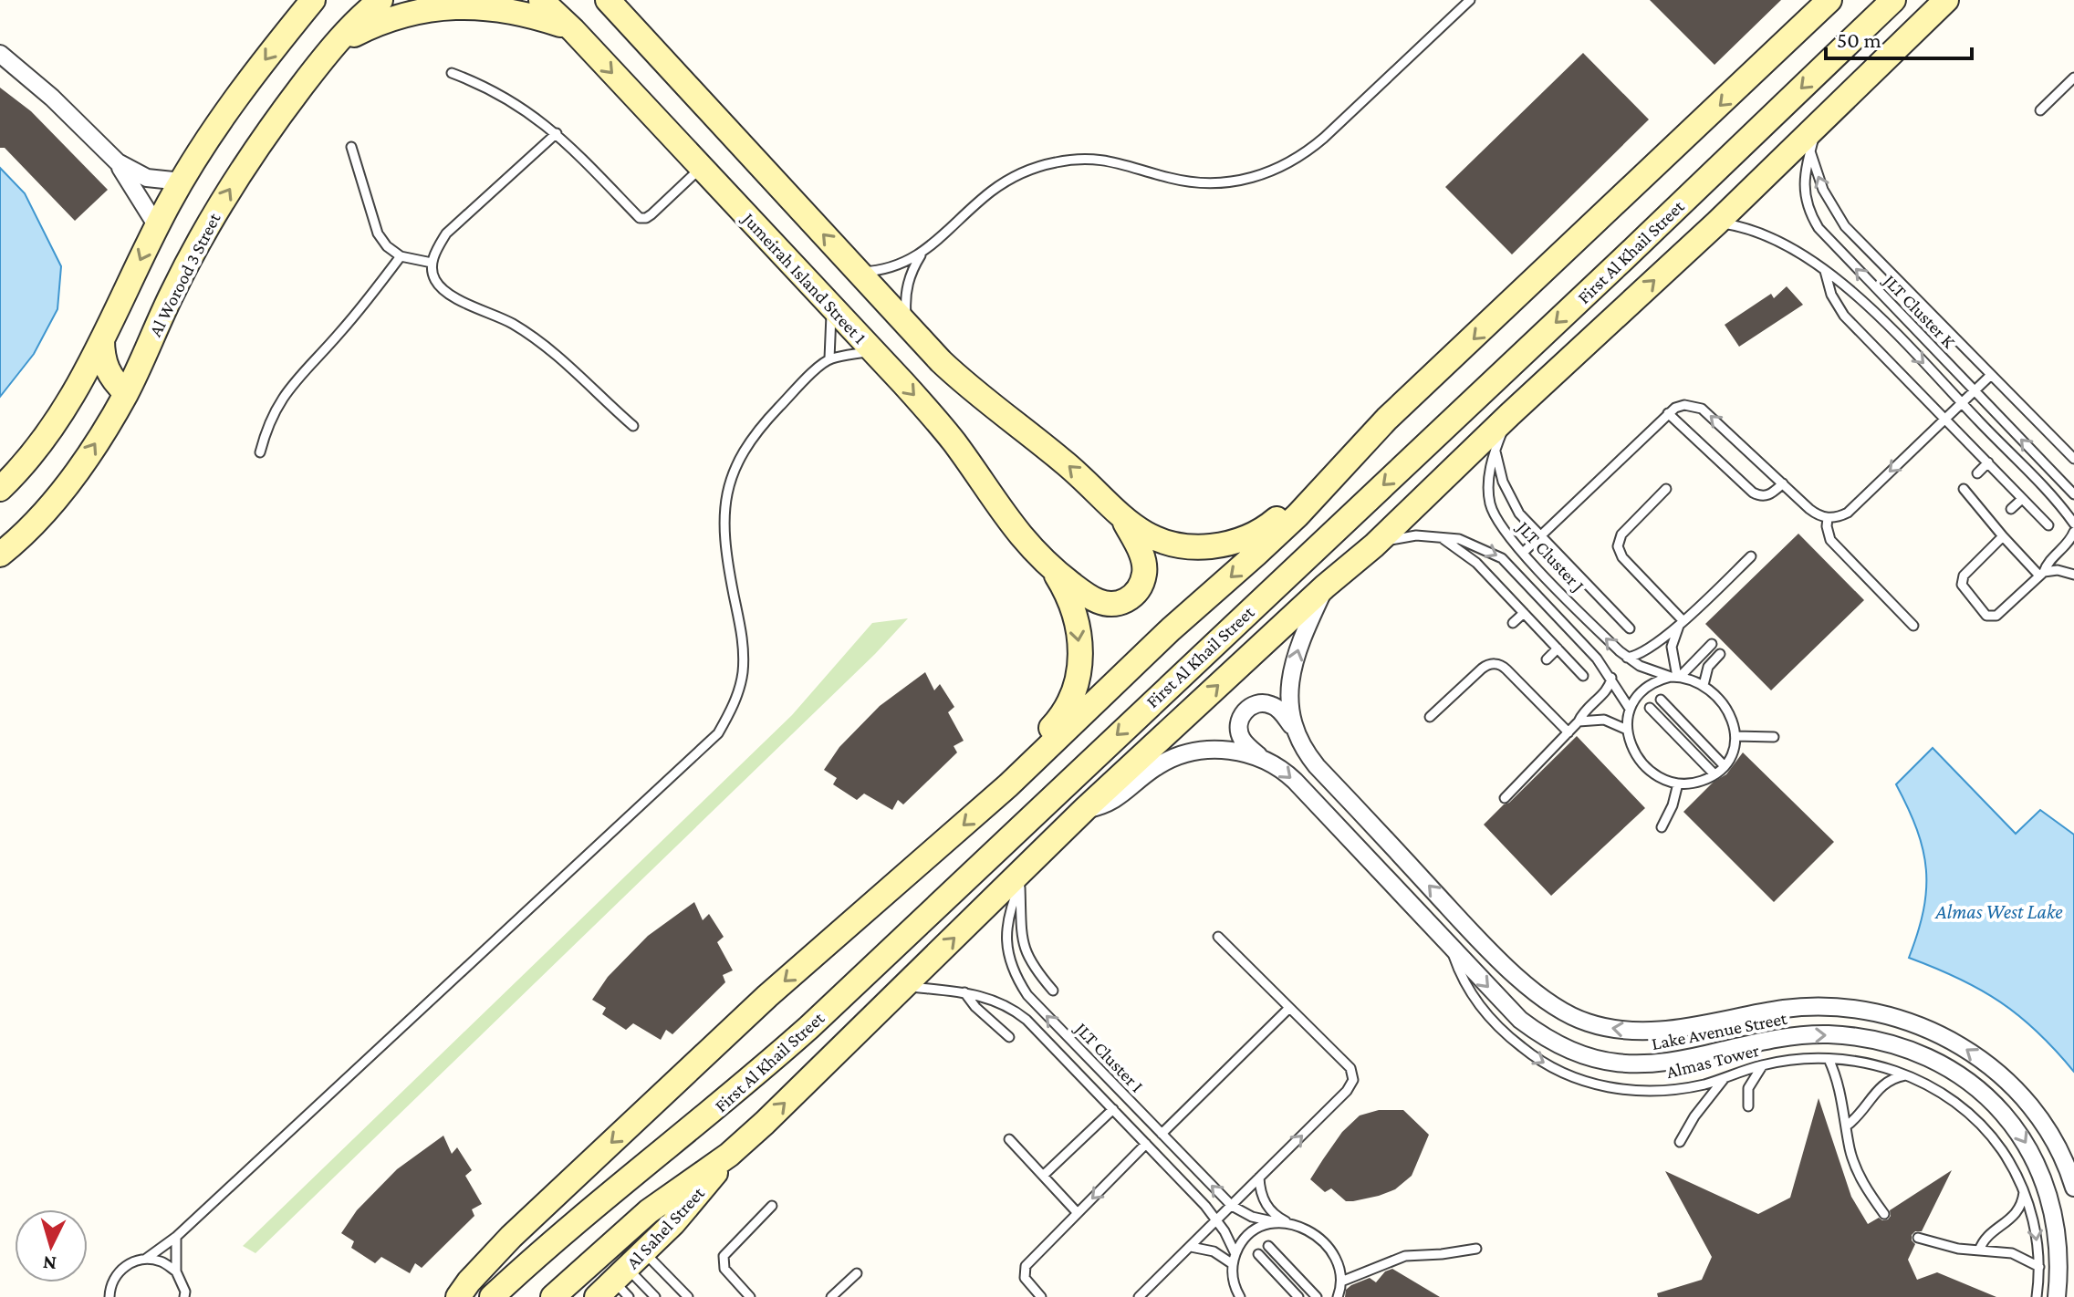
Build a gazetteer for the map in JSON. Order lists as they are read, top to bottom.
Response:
{
  "streets": {
    "main road": [
      "First Al Khail Street",
      "Al Worood 3 Street",
      "Jumeirah Island Street 1",
      "Al Sahel Street"
    ],
    "street": ["Lake Avenue Street"],
    "lane": [
      "JLT Cluster K",
      "JLT Cluster J",
      "JLT Cluster I",
      "Almas Tower"
    ]
  },
  "crossings": [
    ["First Al Khail Street", "JLT Cluster K"],
    ["First Al Khail Street", "JLT Cluster J"],
    ["First Al Khail Street", "Lake Avenue Street"],
    ["First Al Khail Street", "JLT Cluster I"],
    ["First Al Khail Street", "Al Sahel Street"],
    ["Lake Avenue Street", "Almas Tower"]
  ],
  "one_way": ["Almas Tower"],
  "water": ["Almas West Lake"],
  "scale_bar": "50 m",
  "north": "bottom"
}
